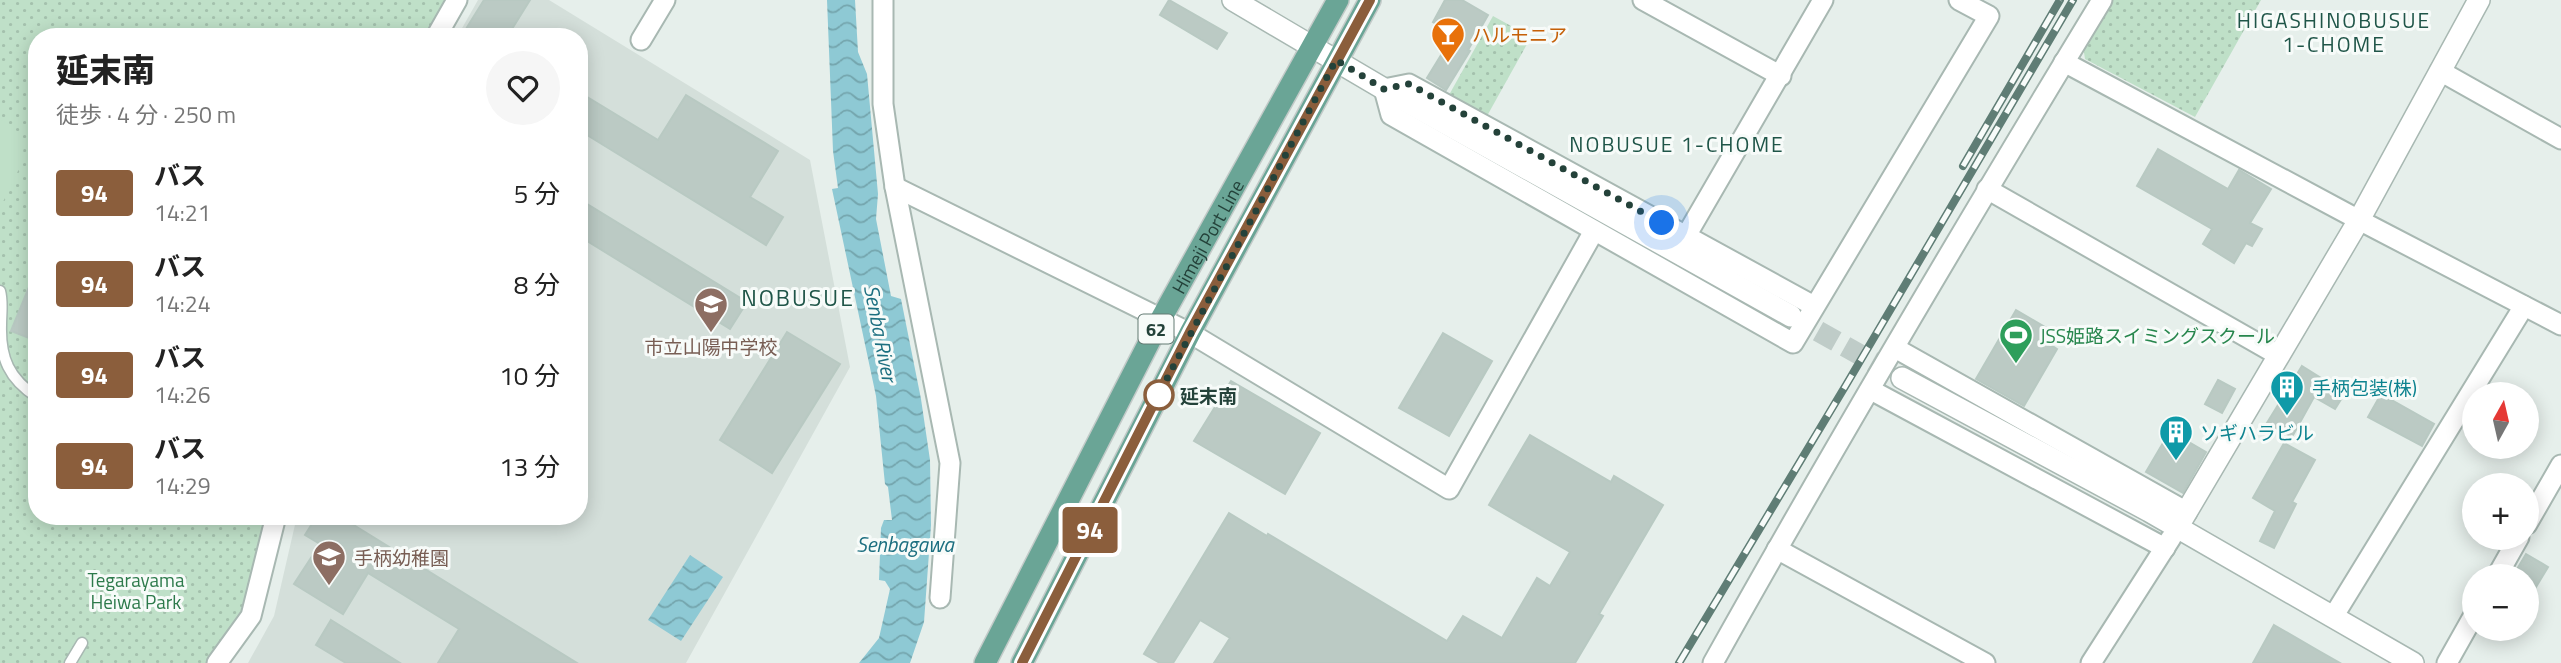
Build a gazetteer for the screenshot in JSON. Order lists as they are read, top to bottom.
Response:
{
  "streets": {
    "main road": ["Himeji Port Line", "62"]
  },
  "districts": ["HIGASHINOBUSUE 1-CHOME", "NOBUSUE 1-CHOME", "NOBUSUE"],
  "water": ["Senba River", "Senbagawa"],
  "parks": ["Tegarayama Heiwa Park"],
  "places": {
    "bar": ["ハルモニア"],
    "school or university": ["市立山陽中学校", "手柄幼稚園"],
    "sports": ["JSS姫路スイミングスクール"],
    "other": ["延末南"],
    "building": ["手柄包装(株)", "ソギハラビル"]
  },
  "lines": ["bus line 94"],
  "north": "top",
  "page": {
    "on_map": "94",
    "heading": ["延末南", "徒歩 · 4 分 · 250 m"],
    "list": [
      {
        "mark": "94",
        "name": "バス",
        "note": "14:21",
        "value": "5 分"
      },
      {
        "mark": "94",
        "name": "バス",
        "note": "14:24",
        "value": "8 分"
      },
      {
        "mark": "94",
        "name": "バス",
        "note": "14:26",
        "value": "10 分"
      },
      {
        "mark": "94",
        "name": "バス",
        "note": "14:29",
        "value": "13 分"
      }
    ],
    "map_buttons": ["+", "−"]
  }
}
